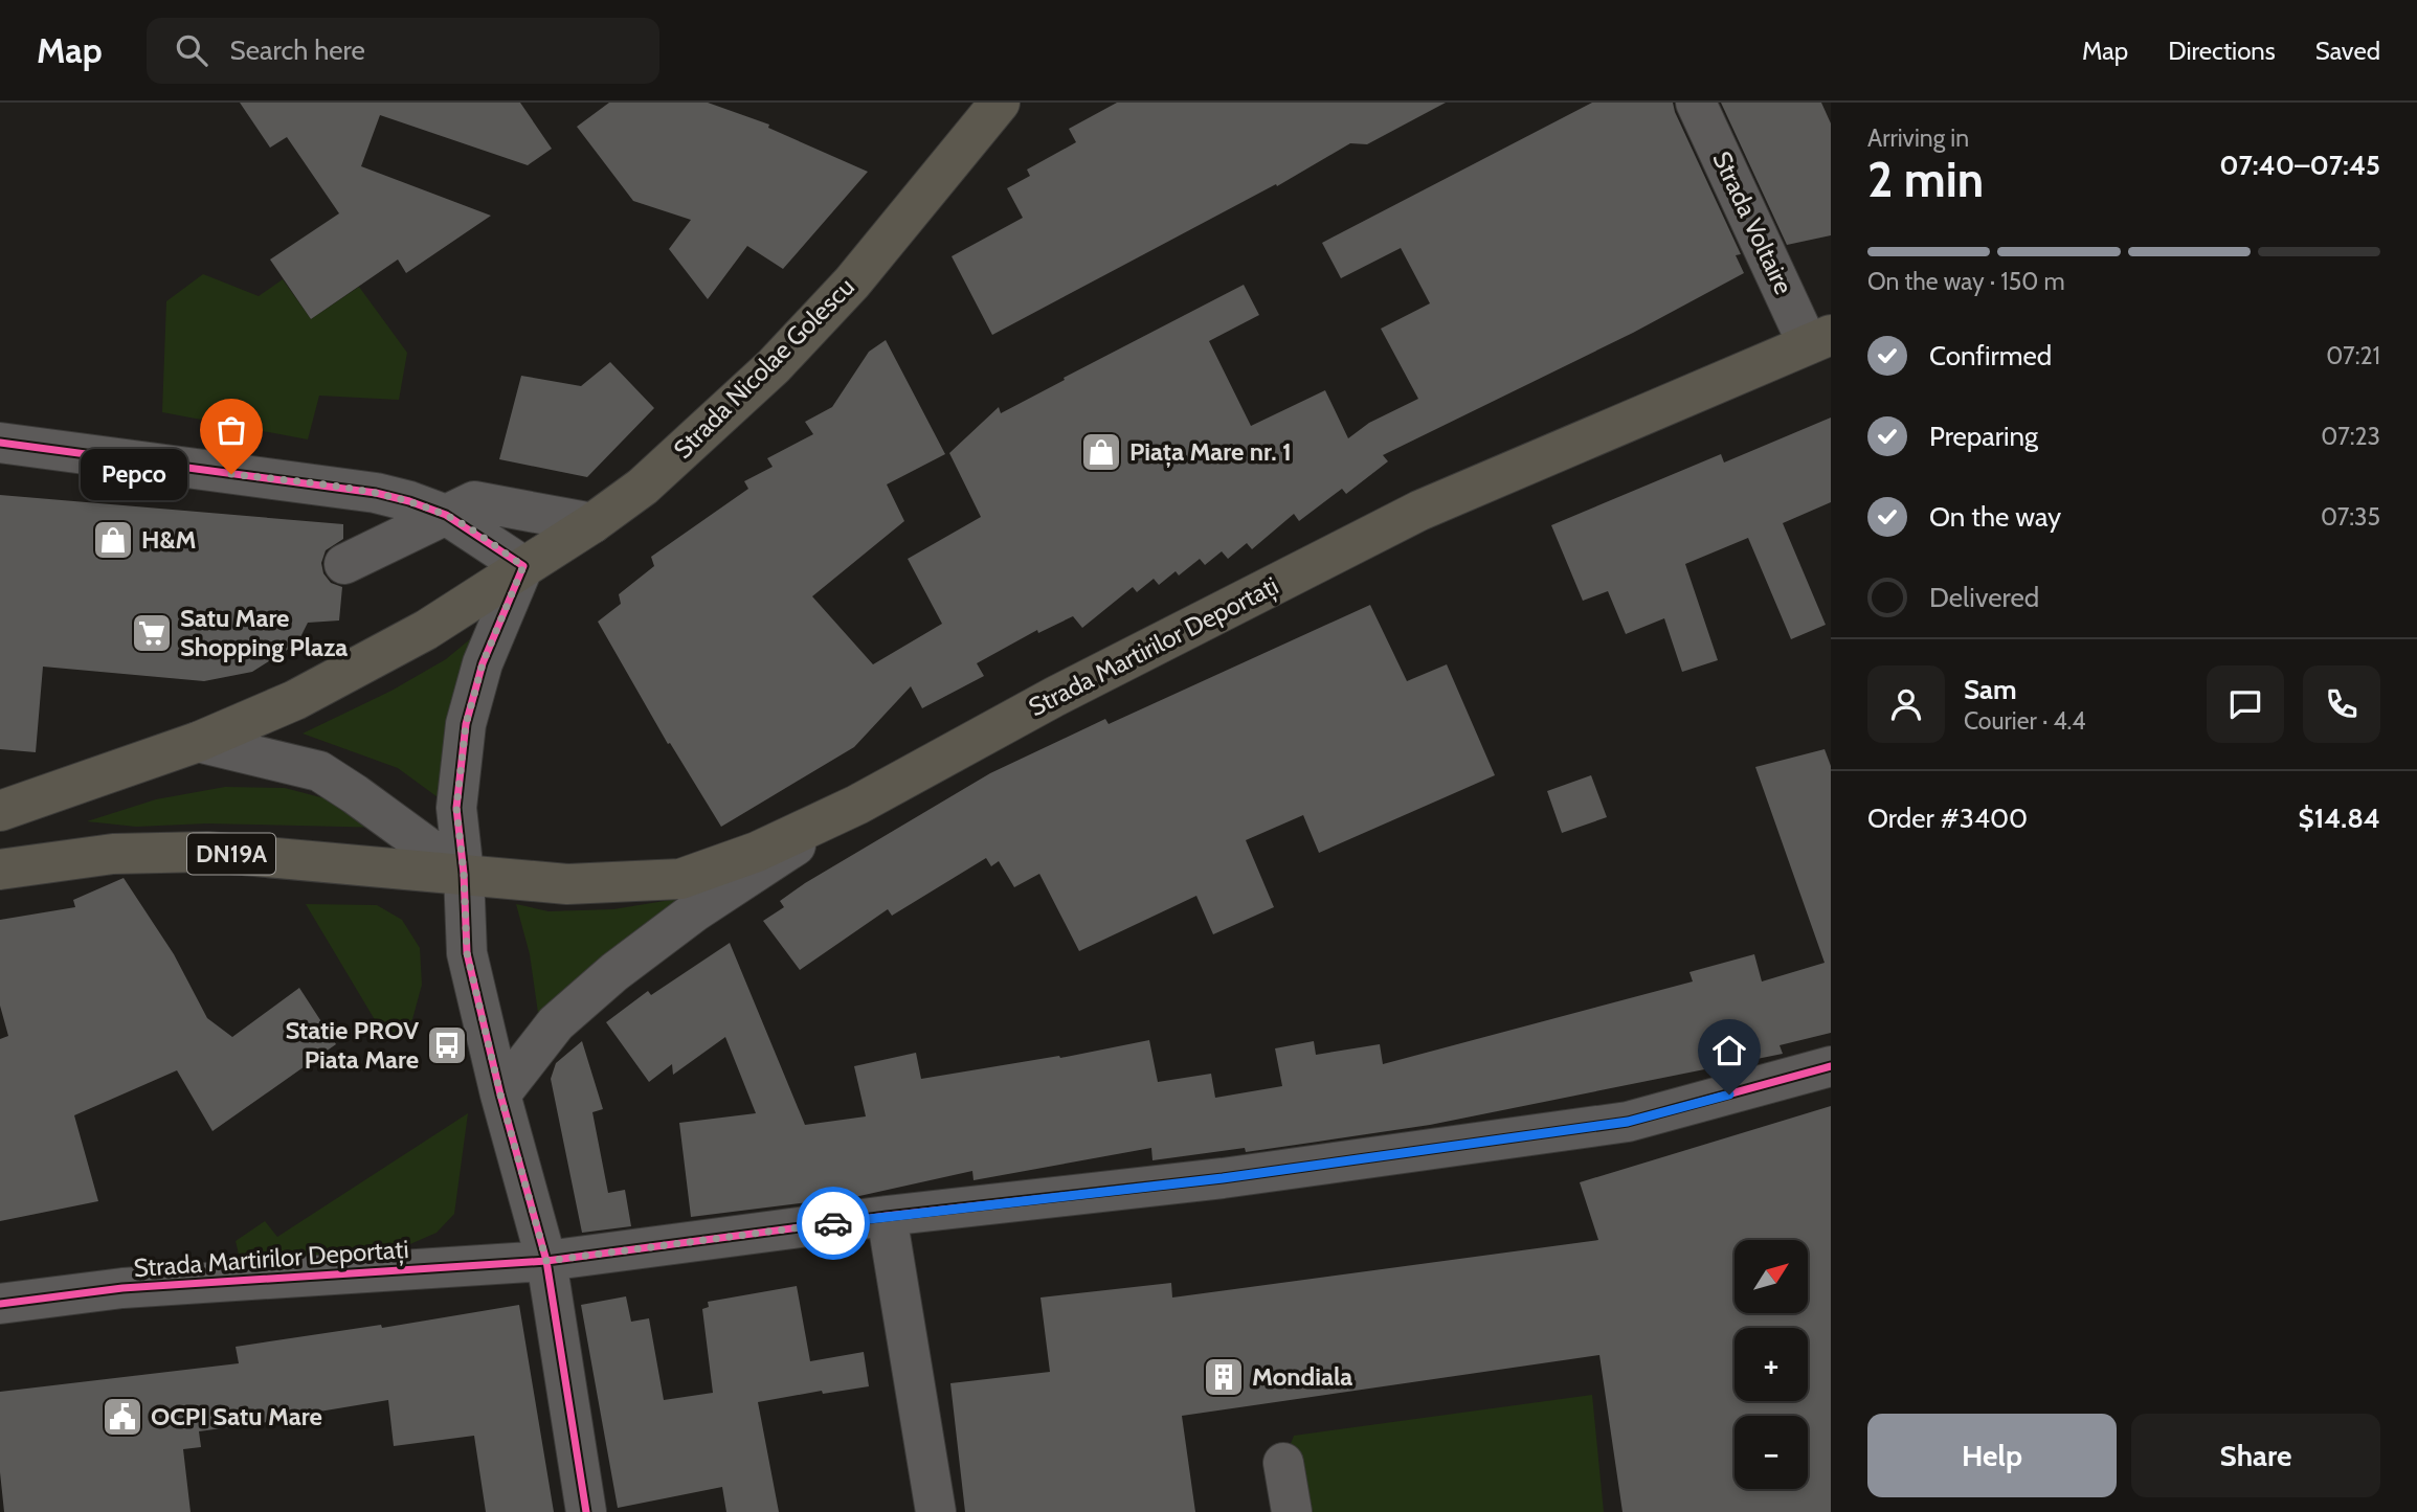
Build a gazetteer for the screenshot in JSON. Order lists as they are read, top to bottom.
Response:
{
  "streets": {
    "main road": ["Strada Nicolae Golescu", "Strada Martirilor Deportați", "DN19A"],
    "street": ["Strada Voltaire"]
  },
  "crossings": [
    ["Strada Voltaire", "Strada Martirilor Deportați"],
    ["Strada Martirilor Deportați", "DN19A"]
  ],
  "places": {
    "shop": ["Piața Mare nr. 1", "H&M"],
    "other": ["Pepco"],
    "supermarket": ["Satu Mare Shopping Plaza"],
    "bus stop": ["Statie PROV Piata Mare"],
    "building": ["Mondiala"],
    "public building": ["OCPI Satu Mare"]
  },
  "north": "top right",
  "page": {
    "header": "Map",
    "search": "Search here",
    "nav": ["Map", "Directions", "Saved"],
    "heading": ["2 min", "Arriving in", "07:40–07:45"],
    "panel": [
      "Sam",
      "Courier · 4.4",
      "Order #3400",
      "$14.84"
    ],
    "bar": "On the way · 150 m",
    "list": [
      ["Confirmed", "07:21"],
      ["Preparing", "07:23"],
      ["On the way", "07:35"],
      "Delivered"
    ],
    "bubble": "Pepco",
    "map_buttons": ["+", "−"],
    "buttons": ["Help", "Share"]
  }
}
